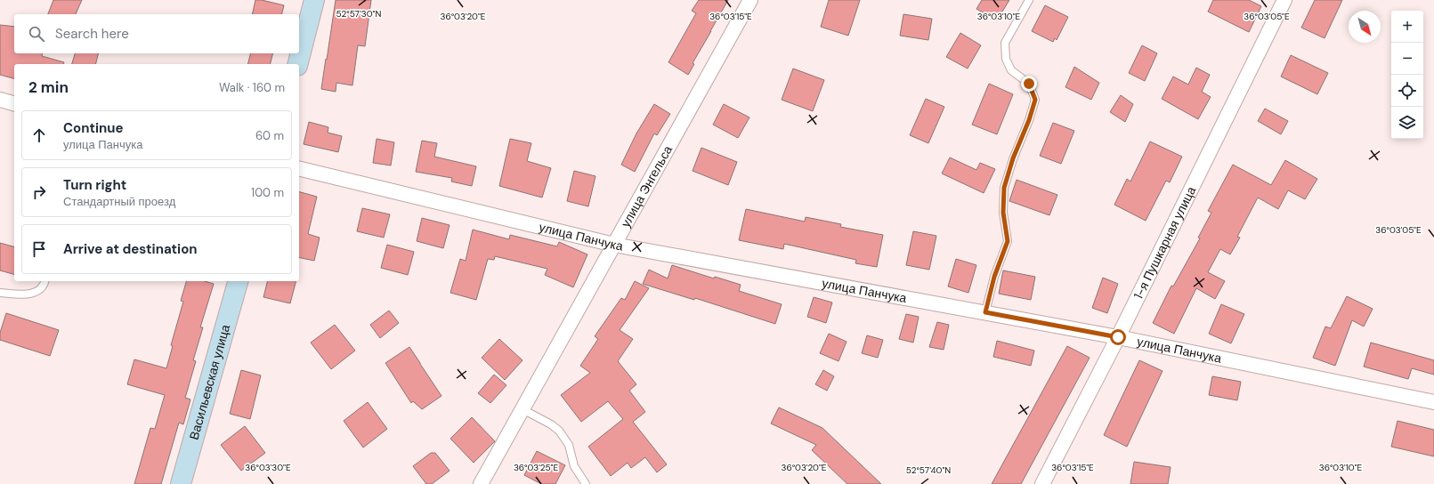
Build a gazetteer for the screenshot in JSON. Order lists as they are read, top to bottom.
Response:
{
  "streets": {
    "main road": ["Васильевская улица"],
    "street": ["улица Энгельса", "улица Панчука", "1-я Пушкарная улица"]
  },
  "crossings": [
    ["улица Энгельса", "улица Панчука"],
    ["улица Панчука", "1-я Пушкарная улица"]
  ],
  "north": "bottom right",
  "page": {
    "map_buttons": ["+", "−"],
    "search": "Search here",
    "heading": ["2 min", "Walk · 160 m"],
    "list": [
      ["Continue", "улица Панчука", "60 m"],
      ["Turn right", "Стандартный проезд", "100 m"],
      "Arrive at destination"
    ]
  },
  "coordinates": [
    "52°57'30\"N",
    "36°03'20\"E",
    "36°03'15\"E",
    "36°03'10\"E",
    "36°03'05\"E",
    "36°03'30\"E",
    "36°03'25\"E",
    "52°57'40\"N"
  ]
}
